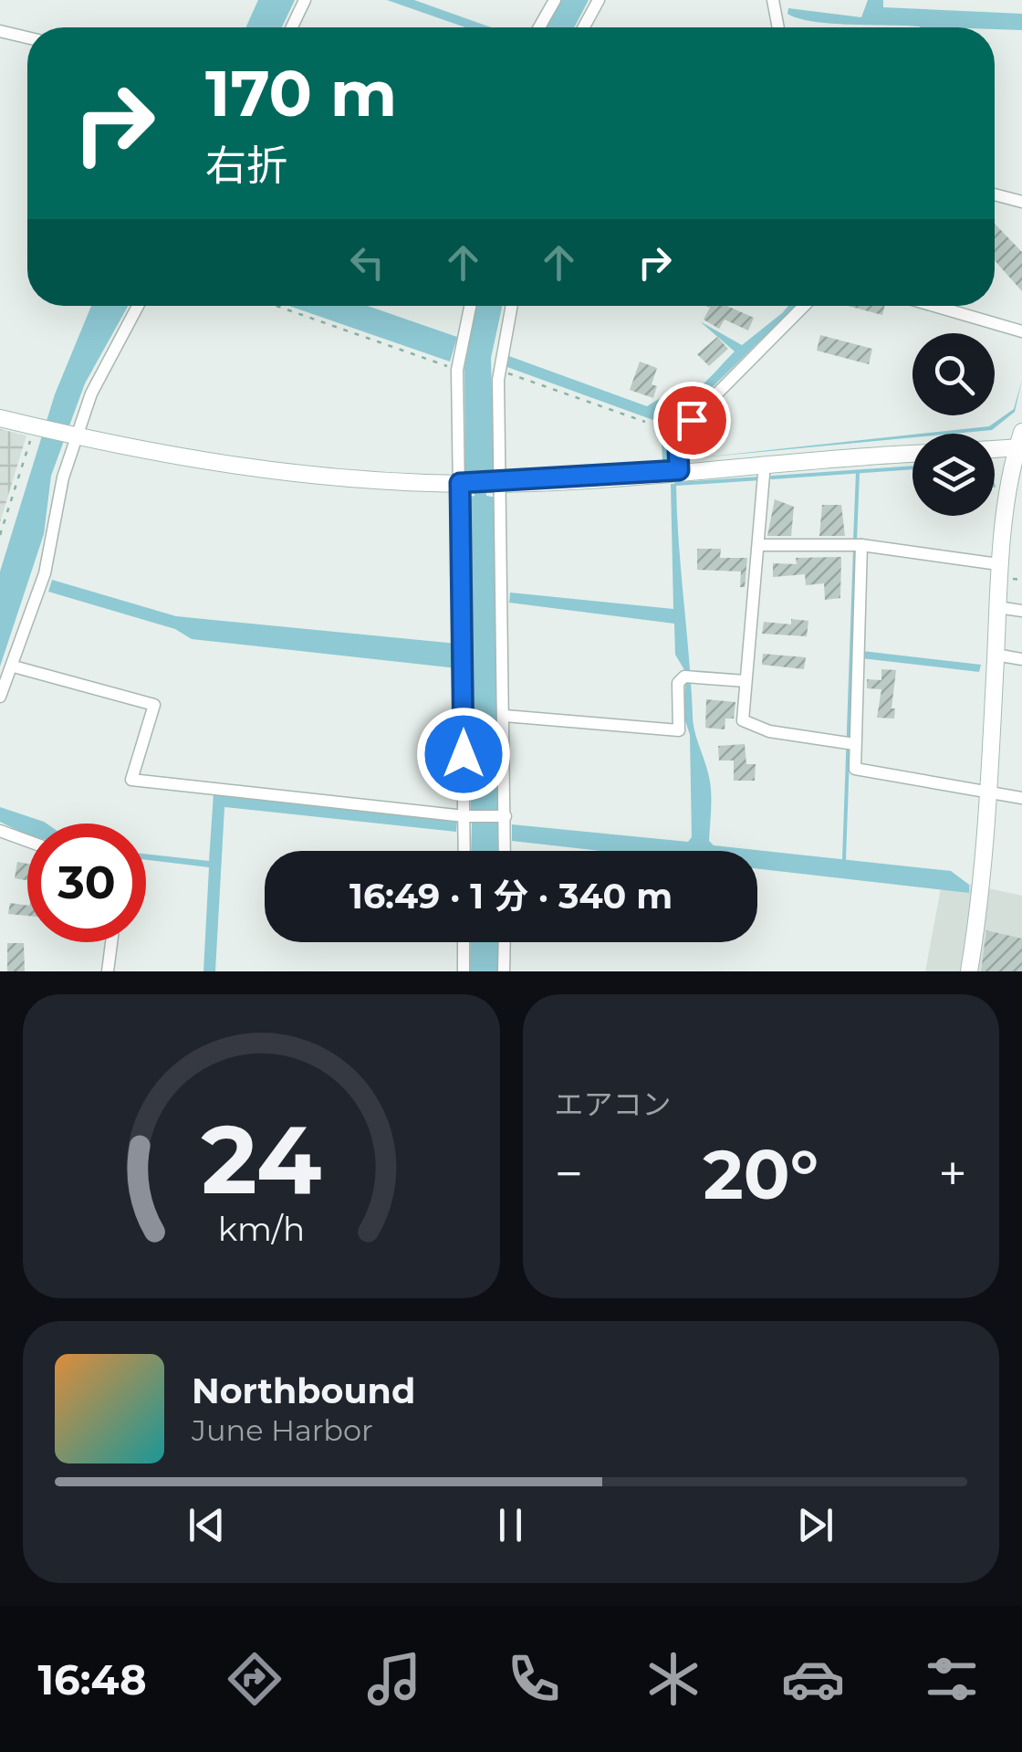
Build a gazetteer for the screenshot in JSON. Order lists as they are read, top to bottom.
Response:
{
  "page": {
    "turn": ["170 m", "右折"],
    "limit": "30",
    "trip": "16:49 · 1 分 · 340 m",
    "tile": "エアコン",
    "heat": ["−", "20°", "+"],
    "song": ["Northbound", "June Harbor"],
    "tabs": "16:48",
    "gauge": ["24", "km/h"]
  }
}
